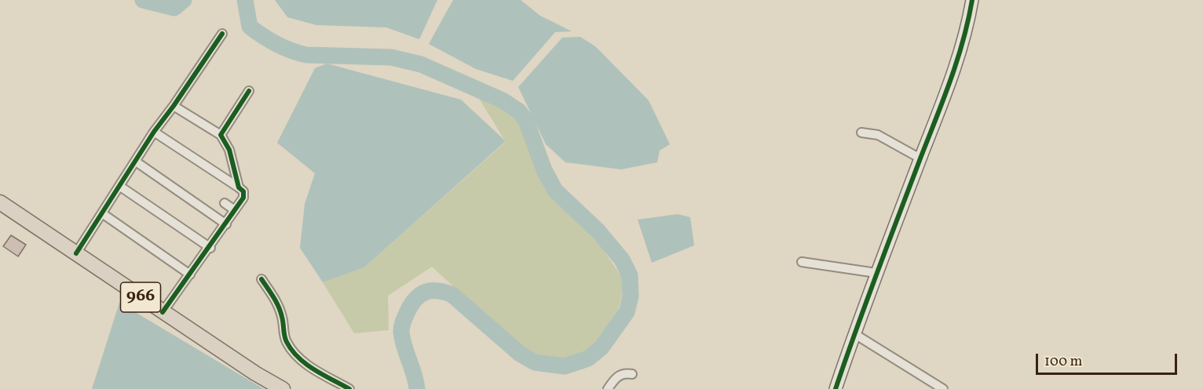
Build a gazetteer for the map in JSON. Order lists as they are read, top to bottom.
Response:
{
  "streets": {
    "main road": ["966"]
  },
  "scale_bar": "100 m"
}
